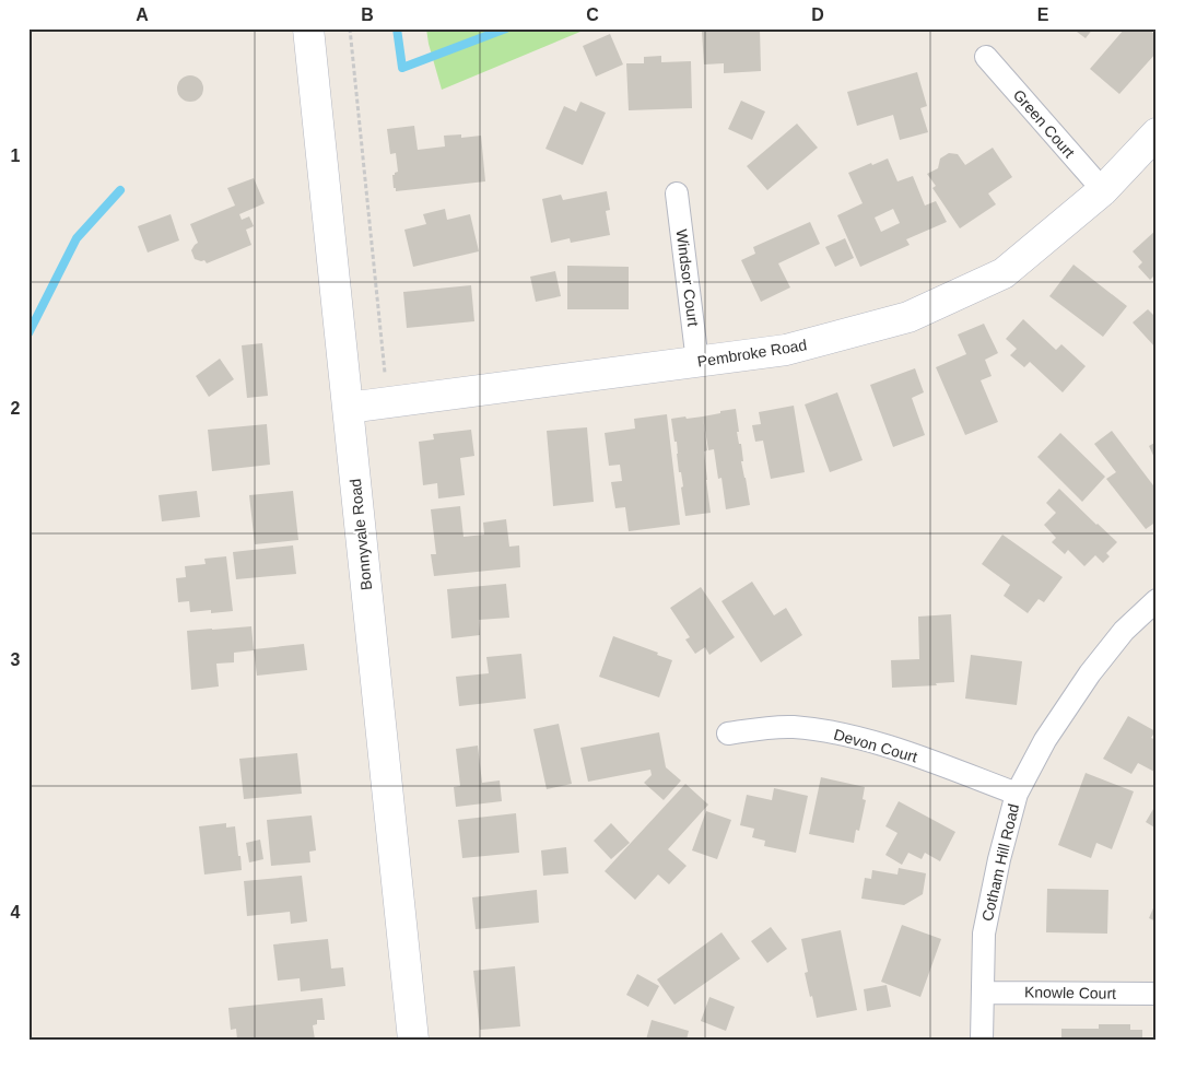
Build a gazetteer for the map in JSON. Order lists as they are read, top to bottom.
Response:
{
  "streets": {
    "street": [
      "Green Court",
      "Windsor Court",
      "Pembroke Road",
      "Bonnyvale Road",
      "Devon Court",
      "Cotham Hill Road",
      "Knowle Court"
    ]
  },
  "crossings": [
    ["Green Court", "Pembroke Road"],
    ["Windsor Court", "Pembroke Road"],
    ["Pembroke Road", "Bonnyvale Road"],
    ["Devon Court", "Cotham Hill Road"],
    ["Cotham Hill Road", "Knowle Court"]
  ],
  "grid": {
    "columns": [
      "A",
      "B",
      "C",
      "D",
      "E"
    ],
    "rows": [
      "1",
      "2",
      "3",
      "4"
    ]
  }
}
